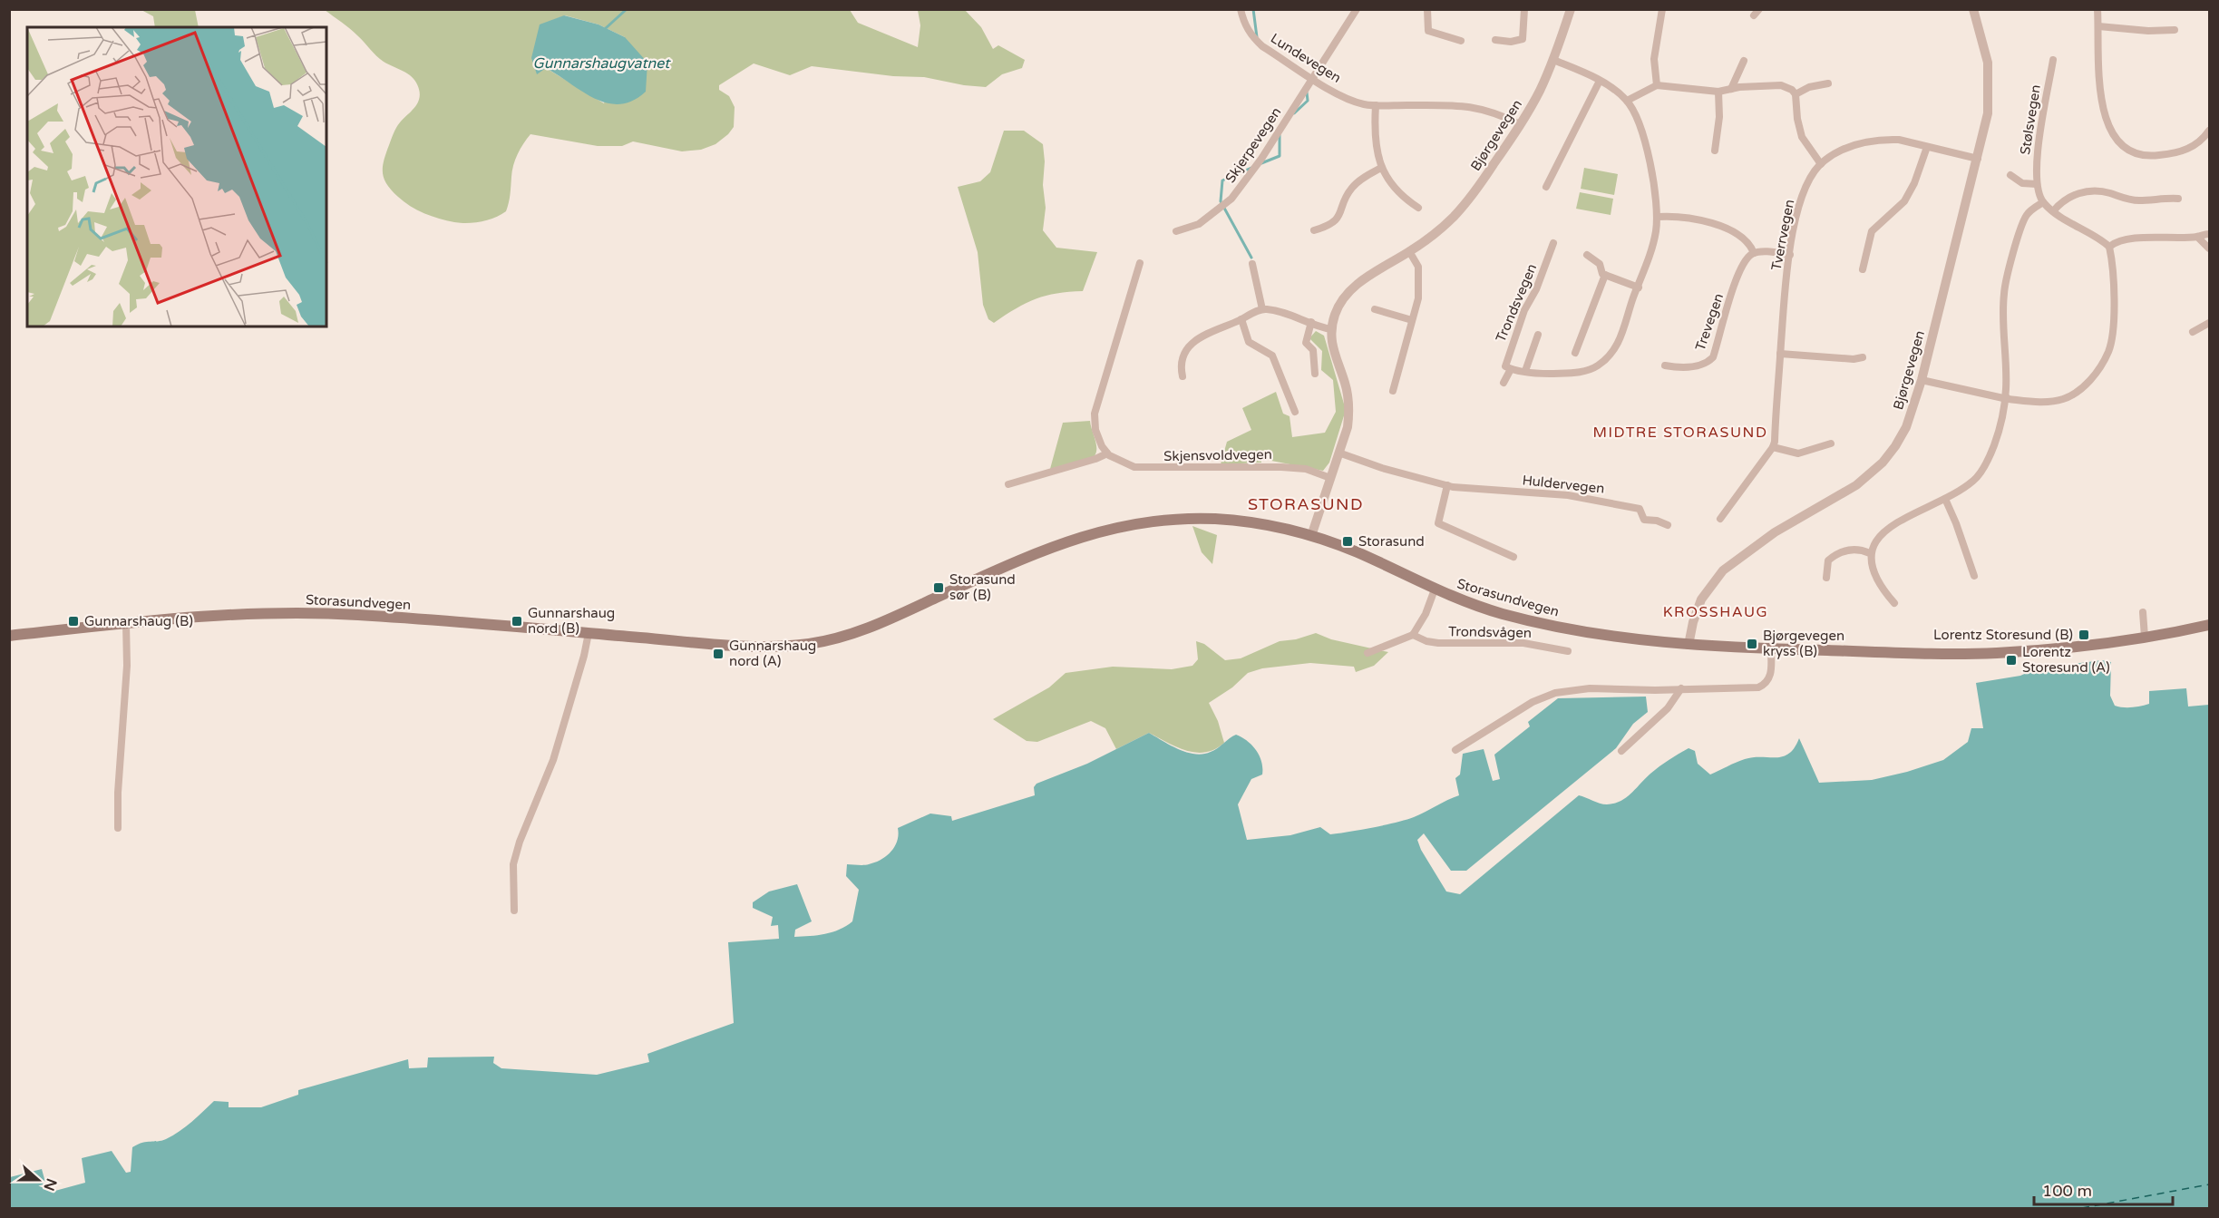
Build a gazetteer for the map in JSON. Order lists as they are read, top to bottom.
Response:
{
  "streets": {
    "main road": ["Storasundvegen"],
    "street": [
      "Lundevegen",
      "Stølsvegen",
      "Bjørgevegen",
      "Skjerpevegen",
      "Tverrvegen",
      "Trondsvegen",
      "Trevegen",
      "Skjensvoldvegen",
      "Huldervegen",
      "Trondsvågen"
    ]
  },
  "crossings": [
    ["Lundevegen", "Bjørgevegen"],
    ["Lundevegen", "Skjerpevegen"],
    ["Bjørgevegen", "Tverrvegen"],
    ["Bjørgevegen", "Skjensvoldvegen"],
    ["Bjørgevegen", "Huldervegen"],
    ["Bjørgevegen", "Storasundvegen"]
  ],
  "districts": ["MIDTRE STORASUND", "STORASUND", "KROSSHAUG"],
  "water": ["Gunnarshaugvatnet"],
  "places": {
    "transit": [
      "Storasund",
      "Storasund sør (B)",
      "Gunnarshaug (B)",
      "Gunnarshaug nord (B)",
      "Lorentz Storesund (B)",
      "Bjørgevegen kryss (B)",
      "Gunnarshaug nord (A)",
      "Lorentz Storesund (A)"
    ]
  },
  "scale_bar": "100 m",
  "north": "right"
}
